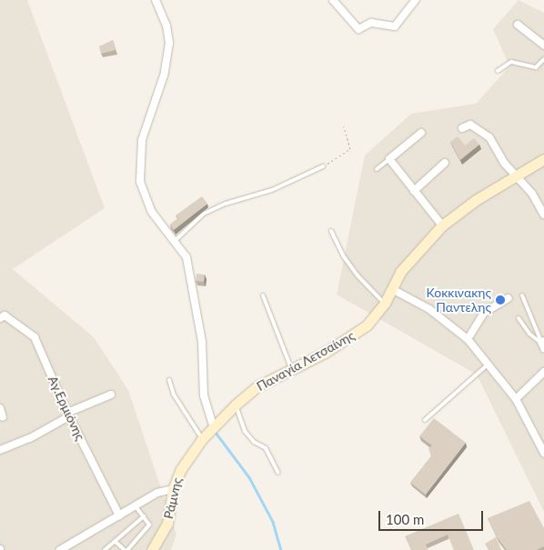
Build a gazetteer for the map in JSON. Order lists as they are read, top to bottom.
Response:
{
  "streets": {
    "main road": ["Παναγία Λετσαίνης", "Ράμνης"],
    "street": ["Αγ.Ερμιόνης"]
  },
  "crossings": [
    ["Παναγία Λετσαίνης", "Ράμνης"]
  ],
  "places": ["Κοκκινακης Παντελης"],
  "scale_bar": "100 m"
}
